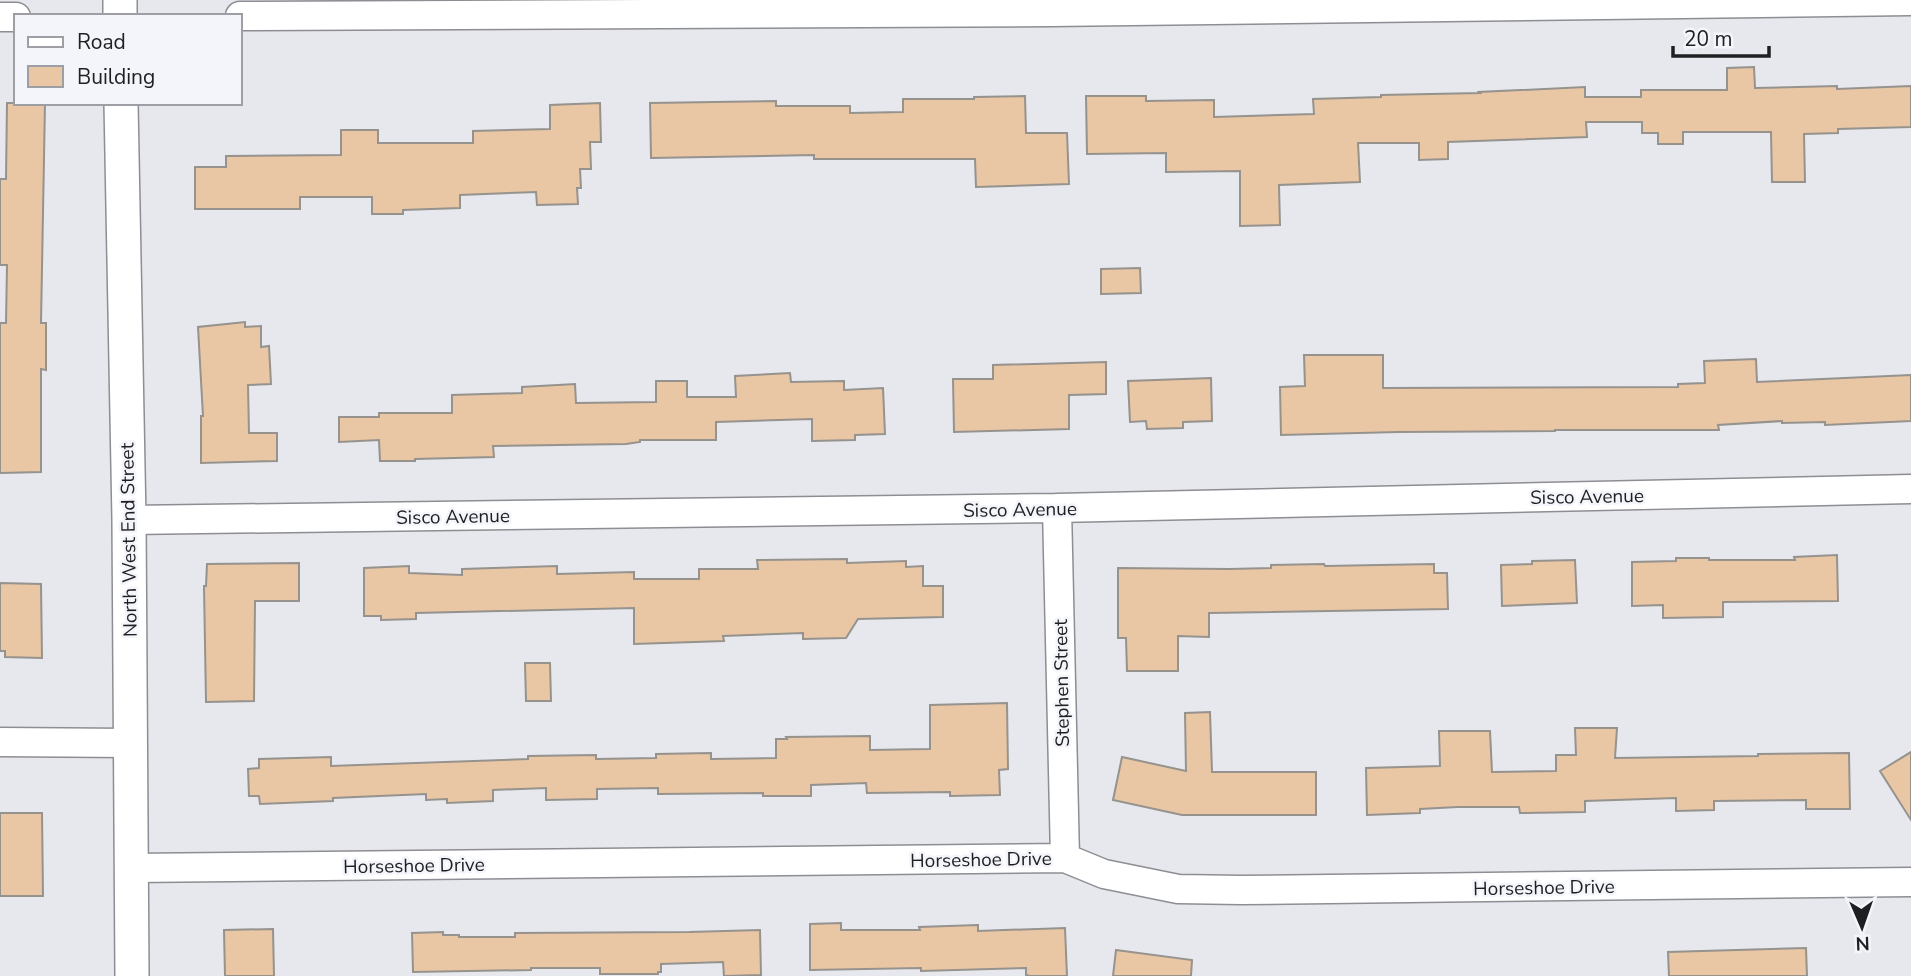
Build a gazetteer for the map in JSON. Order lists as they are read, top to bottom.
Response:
{
  "streets": {
    "street": [
      "Sisco Avenue",
      "North West End Street",
      "Stephen Street",
      "Horseshoe Drive"
    ]
  },
  "crossings": [
    ["Sisco Avenue", "North West End Street"],
    ["Sisco Avenue", "Stephen Street"],
    ["North West End Street", "Horseshoe Drive"],
    ["Stephen Street", "Horseshoe Drive"]
  ],
  "legend": ["Road", "Building"],
  "scale_bar": "20 m",
  "north": "bottom"
}
